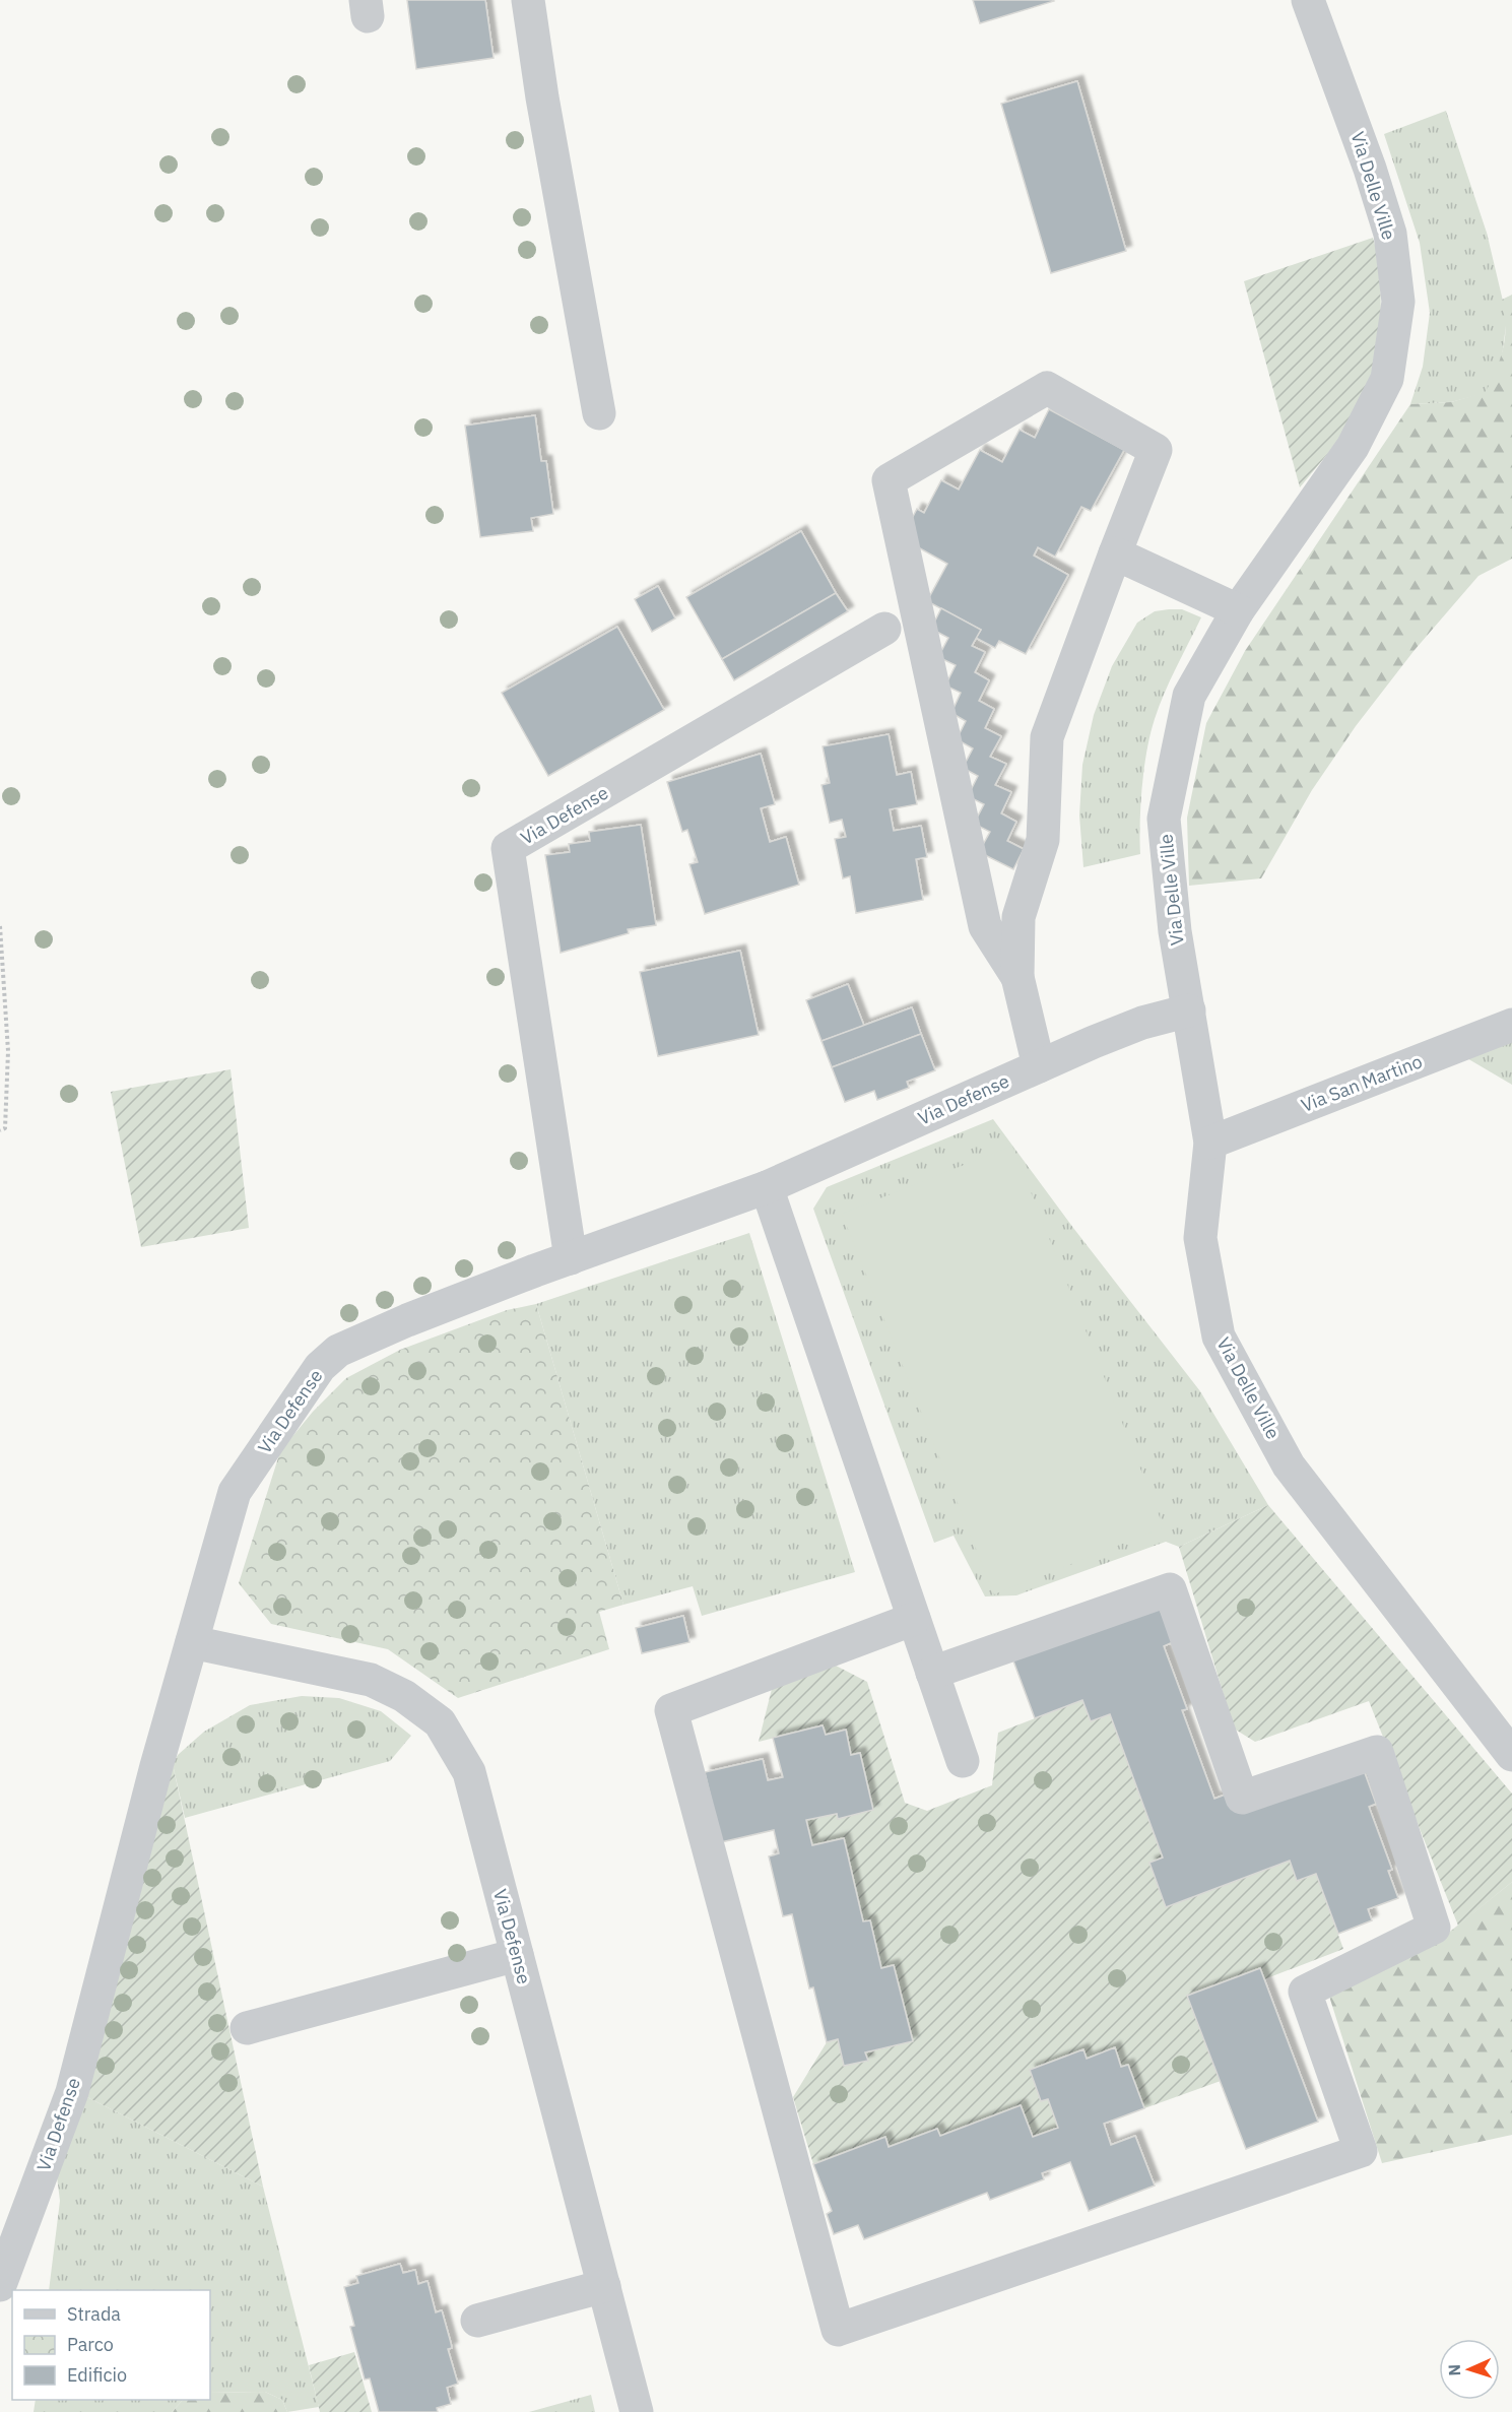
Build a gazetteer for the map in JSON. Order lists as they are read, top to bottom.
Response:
{
  "streets": {
    "street": ["Via Delle Ville", "Via Defense", "Via San Martino"]
  },
  "crossings": [
    ["Via Delle Ville", "Via Defense"],
    ["Via Delle Ville", "Via San Martino"]
  ],
  "legend": ["Strada", "Parco", "Edificio"],
  "north": "left"
}
